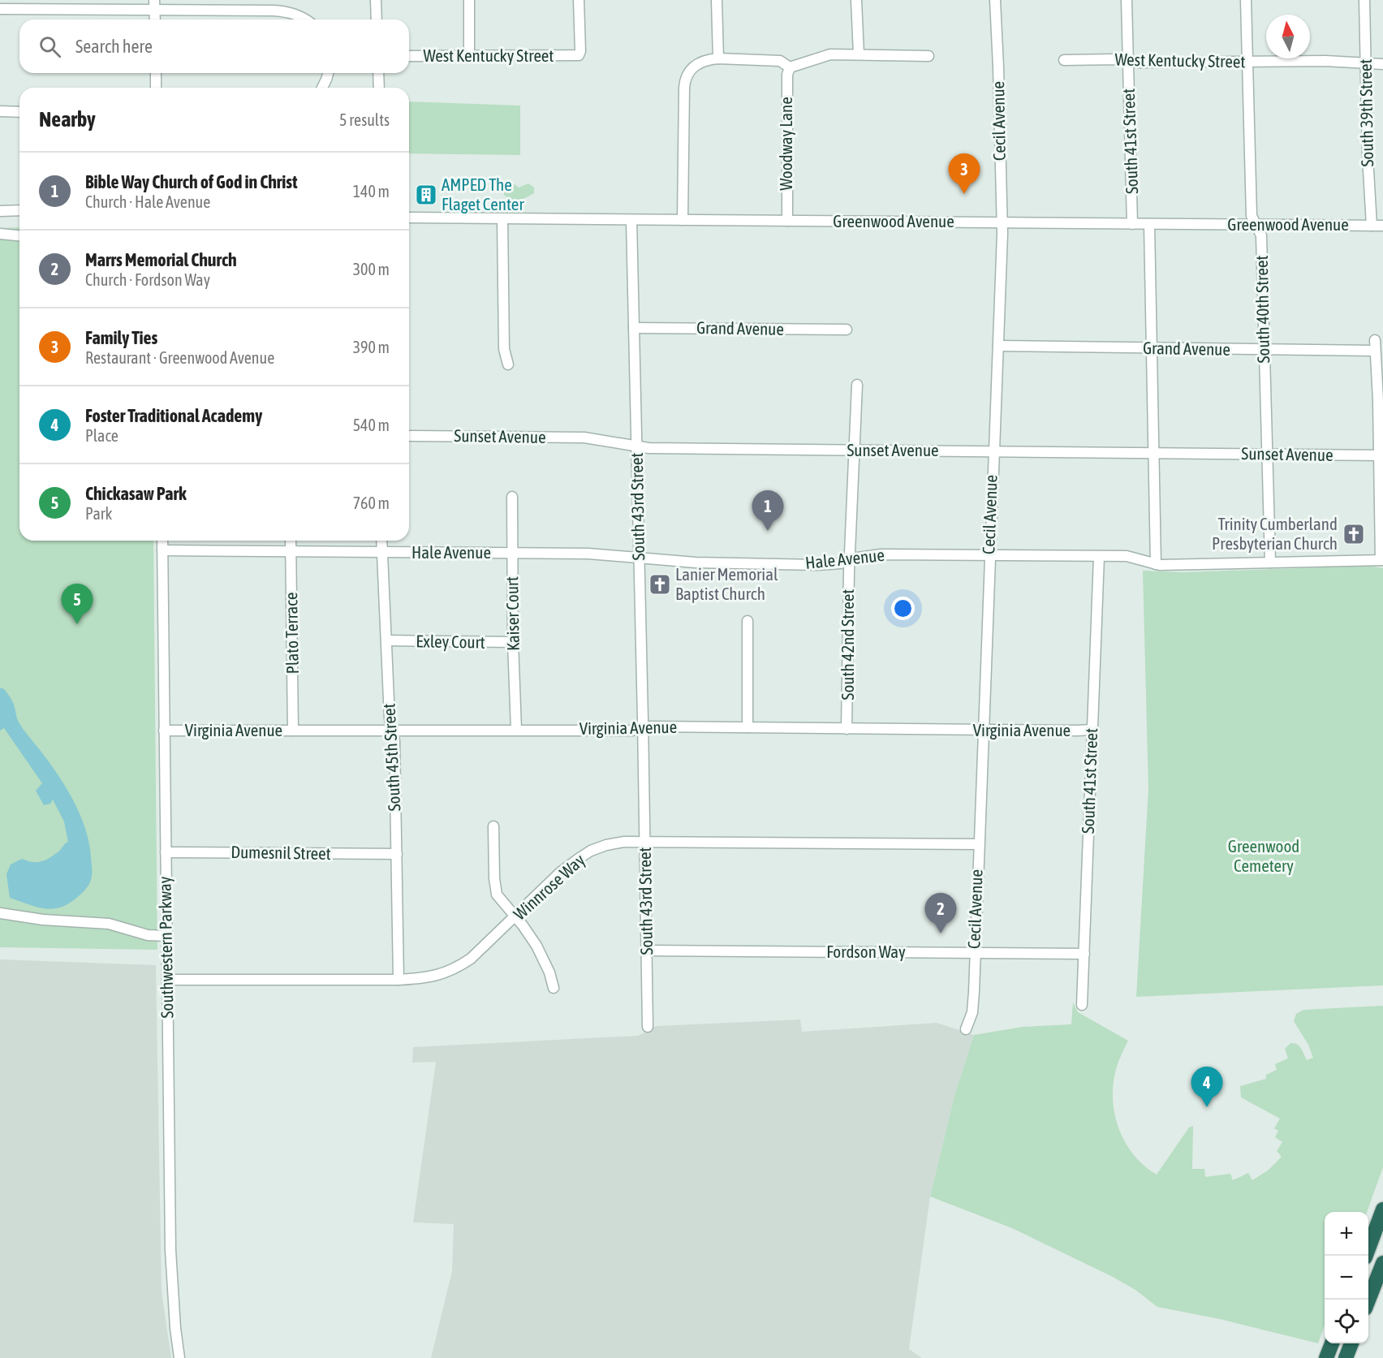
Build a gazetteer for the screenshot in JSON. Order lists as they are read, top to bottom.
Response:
{
  "streets": {
    "street": [
      "West Kentucky Street",
      "South 39th Street",
      "Cecil Avenue",
      "South 41st Street",
      "Woodway Lane",
      "Greenwood Avenue",
      "South 40th Street",
      "Grand Avenue",
      "Sunset Avenue",
      "South 43rd Street",
      "Hale Avenue",
      "Kaiser Court",
      "Plato Terrace",
      "Exley Court",
      "South 42nd Street",
      "Virginia Avenue",
      "South 45th Street",
      "Dumesnil Street",
      "Winnrose Way",
      "Southwestern Parkway",
      "Fordson Way"
    ]
  },
  "crossings": [
    ["West Kentucky Street", "South 39th Street"],
    ["West Kentucky Street", "South 41st Street"],
    ["West Kentucky Street", "South 40th Street"],
    ["South 39th Street", "Greenwood Avenue"],
    ["Cecil Avenue", "Greenwood Avenue"],
    ["Cecil Avenue", "Grand Avenue"],
    ["Cecil Avenue", "Sunset Avenue"],
    ["Cecil Avenue", "Hale Avenue"],
    ["Cecil Avenue", "Virginia Avenue"],
    ["Cecil Avenue", "Winnrose Way"],
    ["Cecil Avenue", "Fordson Way"],
    ["South 41st Street", "Greenwood Avenue"],
    ["South 41st Street", "Hale Avenue"],
    ["South 41st Street", "Virginia Avenue"],
    ["South 41st Street", "Fordson Way"],
    ["Woodway Lane", "Greenwood Avenue"],
    ["Greenwood Avenue", "South 40th Street"],
    ["Greenwood Avenue", "South 43rd Street"],
    ["South 40th Street", "Grand Avenue"],
    ["South 40th Street", "Sunset Avenue"],
    ["South 40th Street", "Hale Avenue"],
    ["Grand Avenue", "South 43rd Street"],
    ["Sunset Avenue", "South 43rd Street"],
    ["Sunset Avenue", "South 42nd Street"],
    ["South 43rd Street", "Hale Avenue"],
    ["South 43rd Street", "Virginia Avenue"],
    ["South 43rd Street", "Winnrose Way"],
    ["South 43rd Street", "Fordson Way"],
    ["Hale Avenue", "Kaiser Court"],
    ["Hale Avenue", "Plato Terrace"],
    ["Hale Avenue", "South 42nd Street"],
    ["Hale Avenue", "South 45th Street"],
    ["Hale Avenue", "Southwestern Parkway"],
    ["Kaiser Court", "Exley Court"],
    ["Kaiser Court", "Virginia Avenue"],
    ["Plato Terrace", "Virginia Avenue"],
    ["Exley Court", "South 45th Street"],
    ["South 42nd Street", "Virginia Avenue"],
    ["Virginia Avenue", "South 45th Street"],
    ["Virginia Avenue", "Southwestern Parkway"],
    ["South 45th Street", "Dumesnil Street"],
    ["South 45th Street", "Winnrose Way"],
    ["Dumesnil Street", "Southwestern Parkway"],
    ["Winnrose Way", "Southwestern Parkway"]
  ],
  "parks": ["Greenwood Cemetery"],
  "places": {
    "building": ["AMPED The Flaget Center"],
    "church": ["Trinity Cumberland Presbyterian Church", "Lanier Memorial Baptist Church"]
  },
  "north": "top",
  "page": {
    "search": "Search here",
    "heading": ["Nearby", "5 results"],
    "list": [
      {
        "mark": "1",
        "name": "Bible Way Church of God in Christ",
        "note": "Church · Hale Avenue",
        "value": "140 m"
      },
      {
        "mark": "2",
        "name": "Marrs Memorial Church",
        "note": "Church · Fordson Way",
        "value": "300 m"
      },
      {
        "mark": "3",
        "name": "Family Ties",
        "note": "Restaurant · Greenwood Avenue",
        "value": "390 m"
      },
      {
        "mark": "4",
        "name": "Foster Traditional Academy",
        "note": "Place",
        "value": "540 m"
      },
      {
        "mark": "5",
        "name": "Chickasaw Park",
        "note": "Park",
        "value": "760 m"
      }
    ],
    "pins": [
      "3",
      "1",
      "5",
      "2",
      "4"
    ],
    "map_buttons": ["+", "−"]
  }
}
